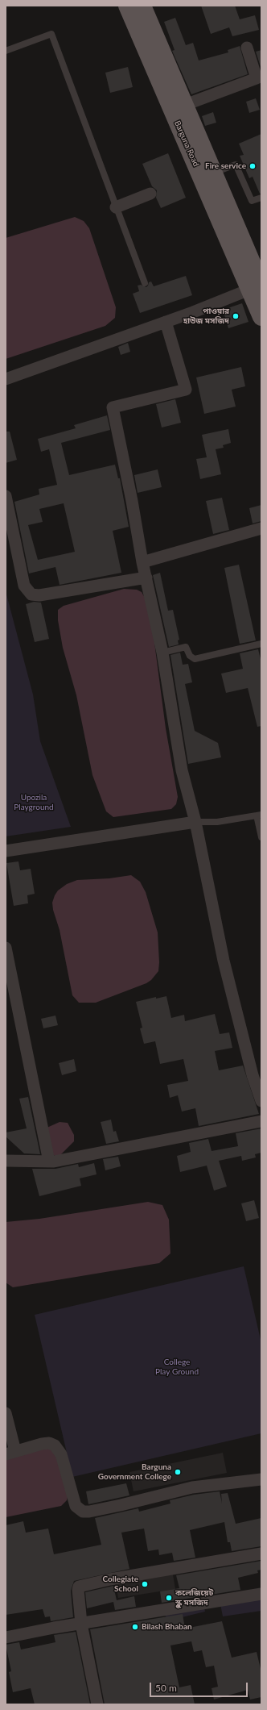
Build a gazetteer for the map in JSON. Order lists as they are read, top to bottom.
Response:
{
  "streets": {
    "main road": ["Barguna Road"]
  },
  "parks": ["Upozila Playground", "College Play Ground"],
  "places": [
    "Fire service",
    "পাওয়ার হাউজ মসজিদ",
    "Barguna Government College",
    "Collegiate School",
    "কলেজিয়েট স্কুল মসজিদ",
    "Bilash Bhaban"
  ],
  "scale_bar": "50 m"
}
